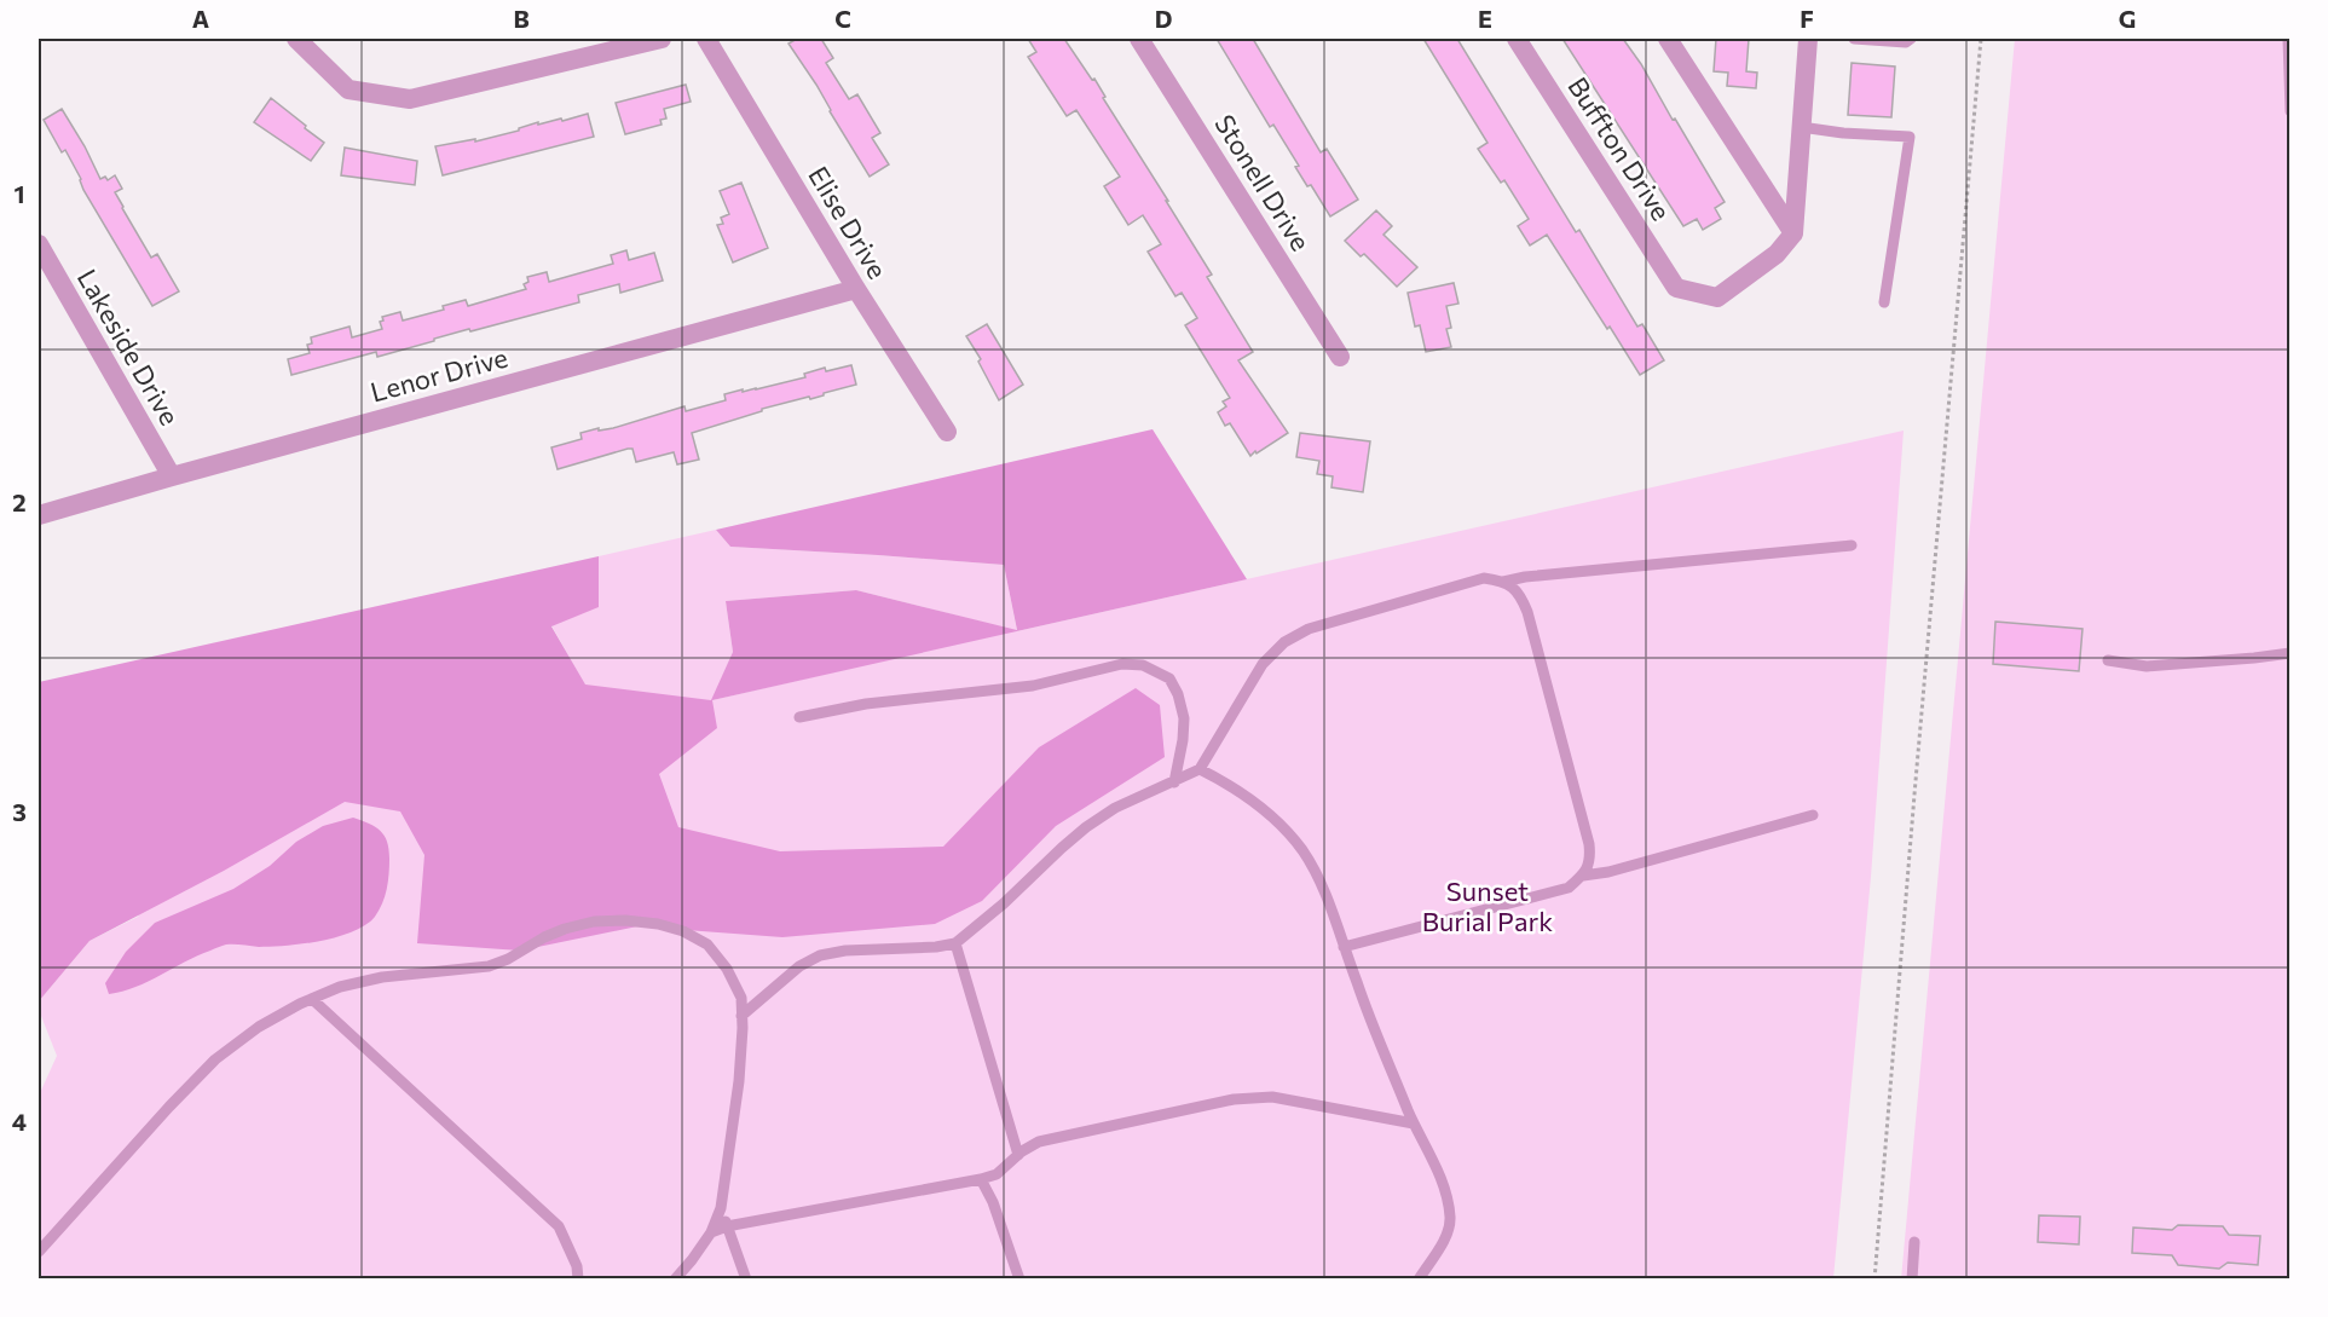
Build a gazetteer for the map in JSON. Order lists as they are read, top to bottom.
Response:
{
  "streets": {
    "street": [
      "Buffton Drive",
      "Stonell Drive",
      "Elise Drive",
      "Lakeside Drive",
      "Lenor Drive"
    ]
  },
  "crossings": [
    ["Elise Drive", "Lenor Drive"],
    ["Lakeside Drive", "Lenor Drive"]
  ],
  "parks": ["Sunset Burial Park"],
  "grid": {
    "columns": [
      "A",
      "B",
      "C",
      "D",
      "E",
      "F",
      "G"
    ],
    "rows": [
      "1",
      "2",
      "3",
      "4"
    ]
  }
}
